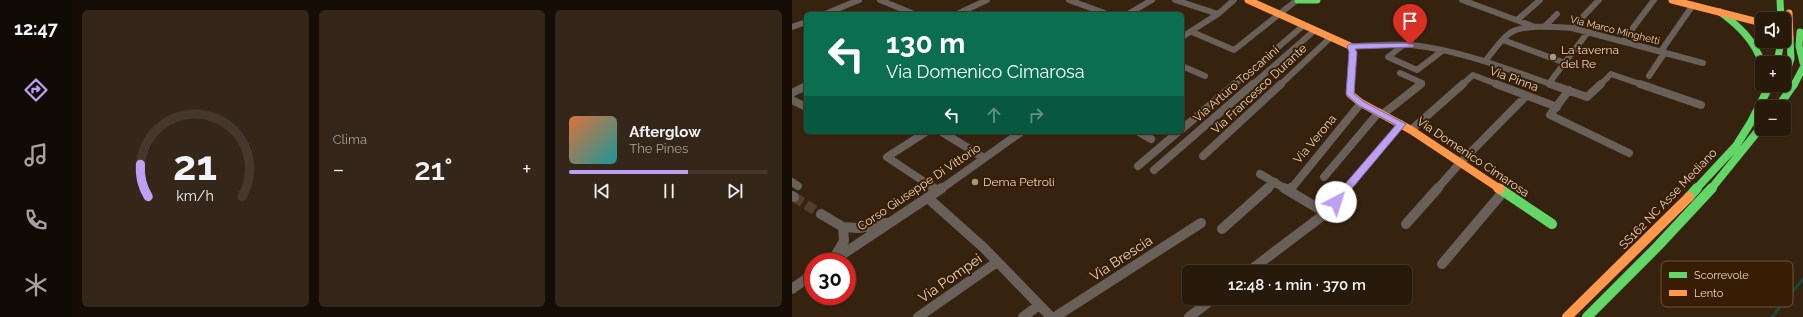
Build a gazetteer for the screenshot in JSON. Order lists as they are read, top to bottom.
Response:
{
  "streets": {
    "main road": ["Via Domenico Cimarosa", "SS162 NC Asse Mediano"],
    "street": [
      "Via Marco Minghetti",
      "Via Pinna",
      "Via Arturo Toscanini",
      "Via Francesco Durante",
      "Via Verona",
      "Corso Giuseppe Di Vittorio",
      "Via Brescia",
      "Via Pompei"
    ]
  },
  "crossings": [
    ["Via Pinna", "Via Domenico Cimarosa"],
    ["Via Verona", "Via Domenico Cimarosa"]
  ],
  "places": ["La taverna del Re", "Dema Petroli"],
  "legend": ["Scorrevole", "Lento"],
  "page": {
    "tabs": "12:47",
    "tile": "Clima",
    "map_buttons": ["+", "−"],
    "turn": ["130 m", "Via Domenico Cimarosa"],
    "song": ["Afterglow", "The Pines"],
    "heat": ["−", "21°", "+"],
    "limit": "30",
    "trip": "12:48 · 1 min · 370 m",
    "gauge": ["21", "km/h"]
  }
}
